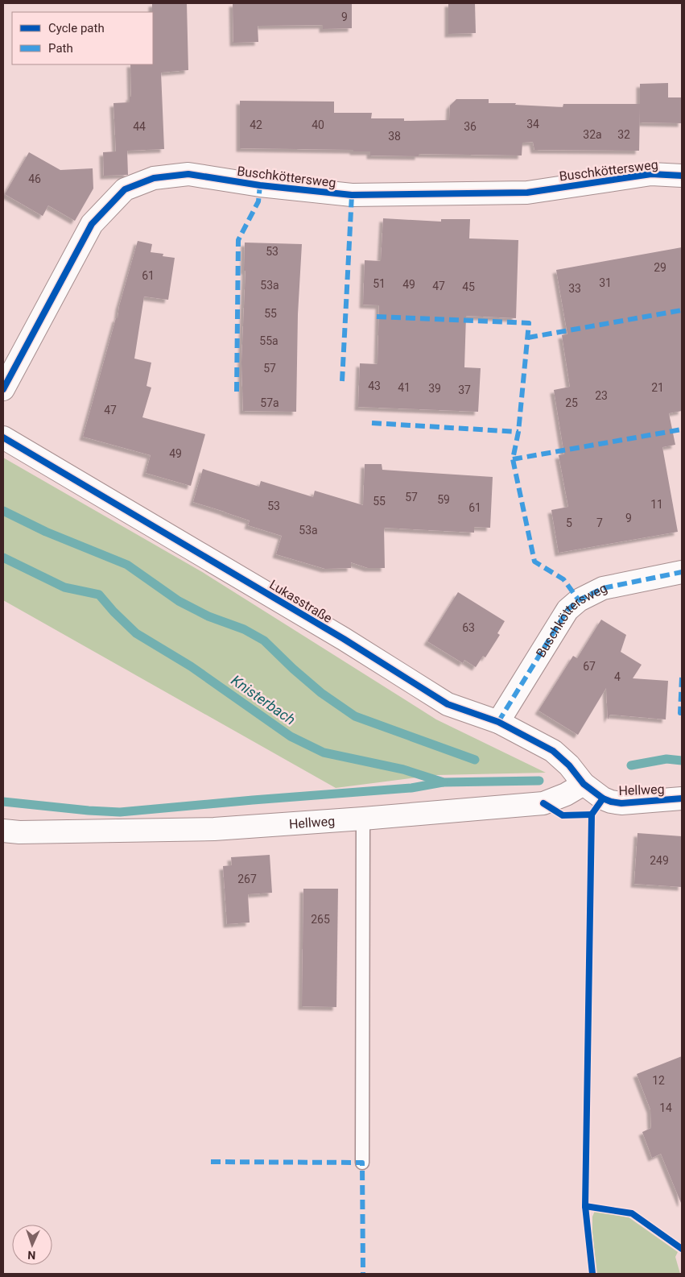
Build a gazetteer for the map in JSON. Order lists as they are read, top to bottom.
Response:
{
  "streets": {
    "street": ["Buschköttersweg", "Lukasstraße", "Hellweg"]
  },
  "crossings": [
    ["Buschköttersweg", "Lukasstraße"],
    ["Lukasstraße", "Hellweg"]
  ],
  "water": ["Knisterbach"],
  "house_numbers": [
    "9",
    "34",
    "42",
    "40",
    "44",
    "36",
    "32a",
    "32",
    "38",
    "46",
    "53",
    "29",
    "61",
    "31",
    "51",
    "49",
    "53a",
    "47",
    "45",
    "33",
    "55",
    "55a",
    "57",
    "43",
    "41",
    "21",
    "39",
    "37",
    "23",
    "57a",
    "25",
    "47",
    "49",
    "57",
    "59",
    "55",
    "11",
    "53",
    "61",
    "9",
    "5",
    "7",
    "53a",
    "63",
    "67",
    "4",
    "249",
    "267",
    "265",
    "12",
    "14"
  ],
  "legend": ["Cycle path", "Path"],
  "north": "bottom"
}
